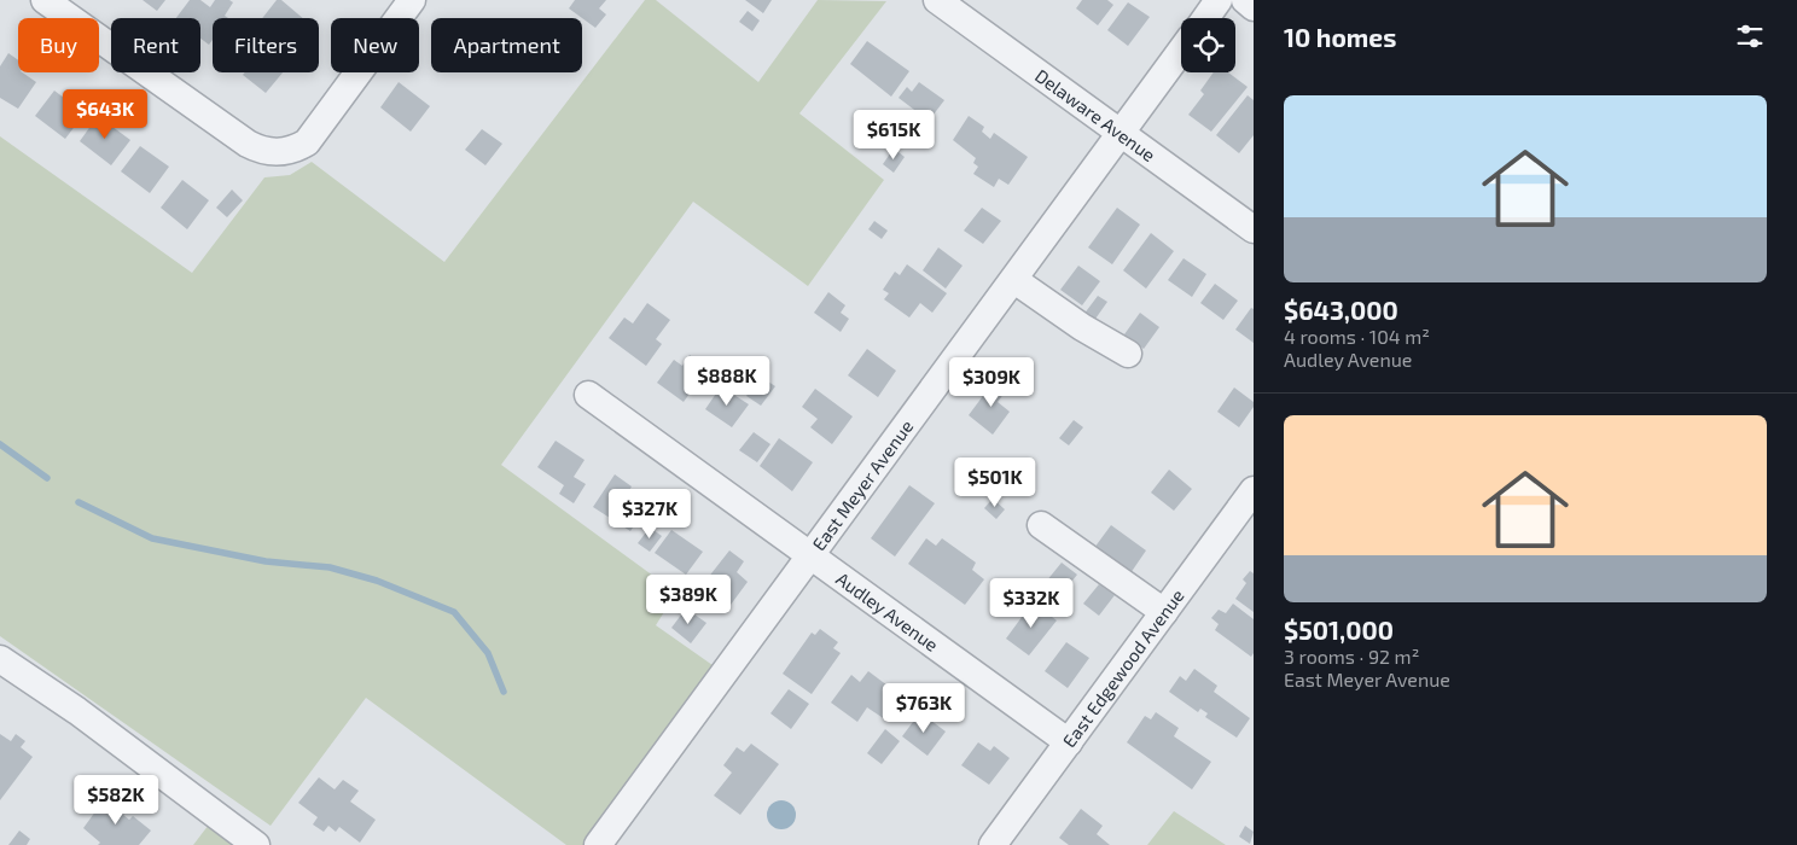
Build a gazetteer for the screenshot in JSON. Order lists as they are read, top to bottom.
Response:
{
  "streets": {
    "street": [
      "Delaware Avenue",
      "East Meyer Avenue",
      "Audley Avenue",
      "East Edgewood Avenue"
    ]
  },
  "crossings": [
    ["Delaware Avenue", "East Meyer Avenue"],
    ["East Meyer Avenue", "Audley Avenue"],
    ["Audley Avenue", "East Edgewood Avenue"]
  ],
  "page": {
    "heading": "10 homes",
    "chip": [
      "Buy",
      "Rent",
      "Filters",
      "New",
      "Apartment"
    ],
    "list": [
      {
        "name": "$643,000",
        "note": "4 rooms · 104 m² · Audley Avenue"
      },
      {
        "name": "$501,000",
        "note": "3 rooms · 92 m² · East Meyer Avenue"
      }
    ],
    "price": [
      "$643K",
      "$615K",
      "$888K",
      "$309K",
      "$501K",
      "$327K",
      "$389K",
      "$332K",
      "$763K",
      "$582K"
    ]
  }
}
